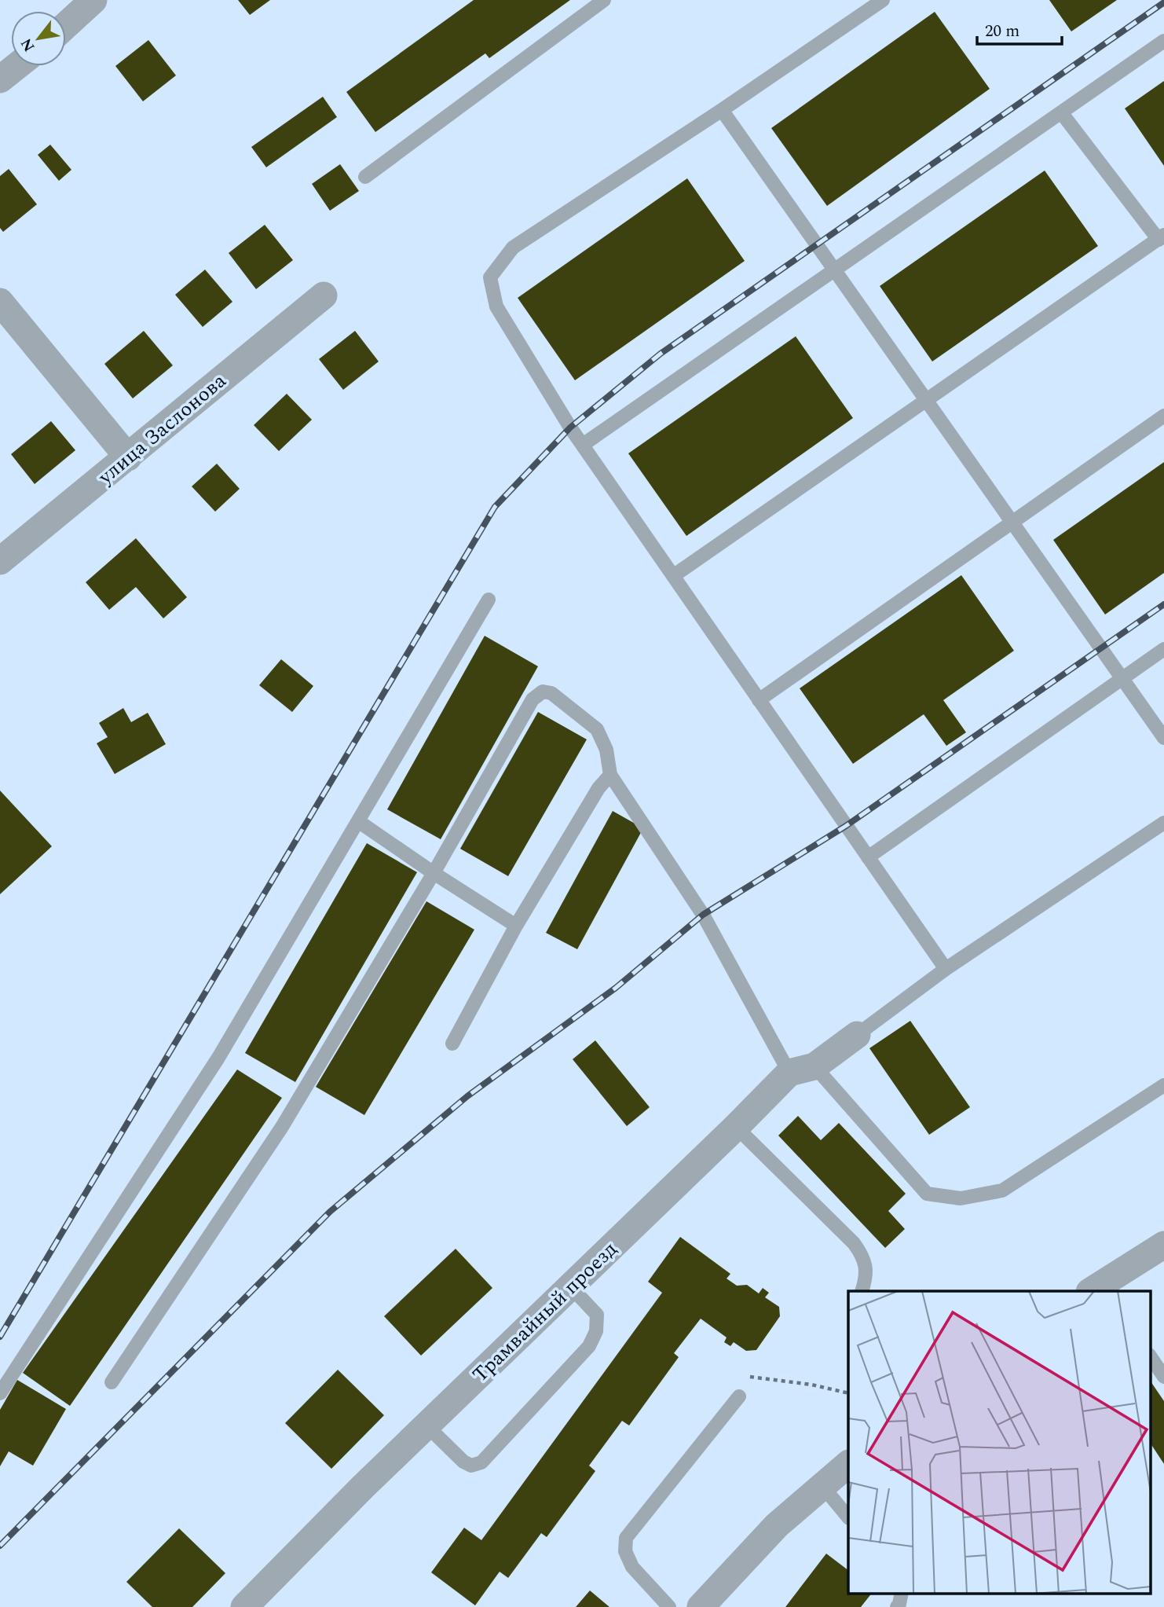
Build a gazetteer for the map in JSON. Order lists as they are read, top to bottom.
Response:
{
  "streets": {
    "street": ["улица Заслонова", "Трамвайный проезд"]
  },
  "scale_bar": "20 m",
  "north": "bottom left"
}
